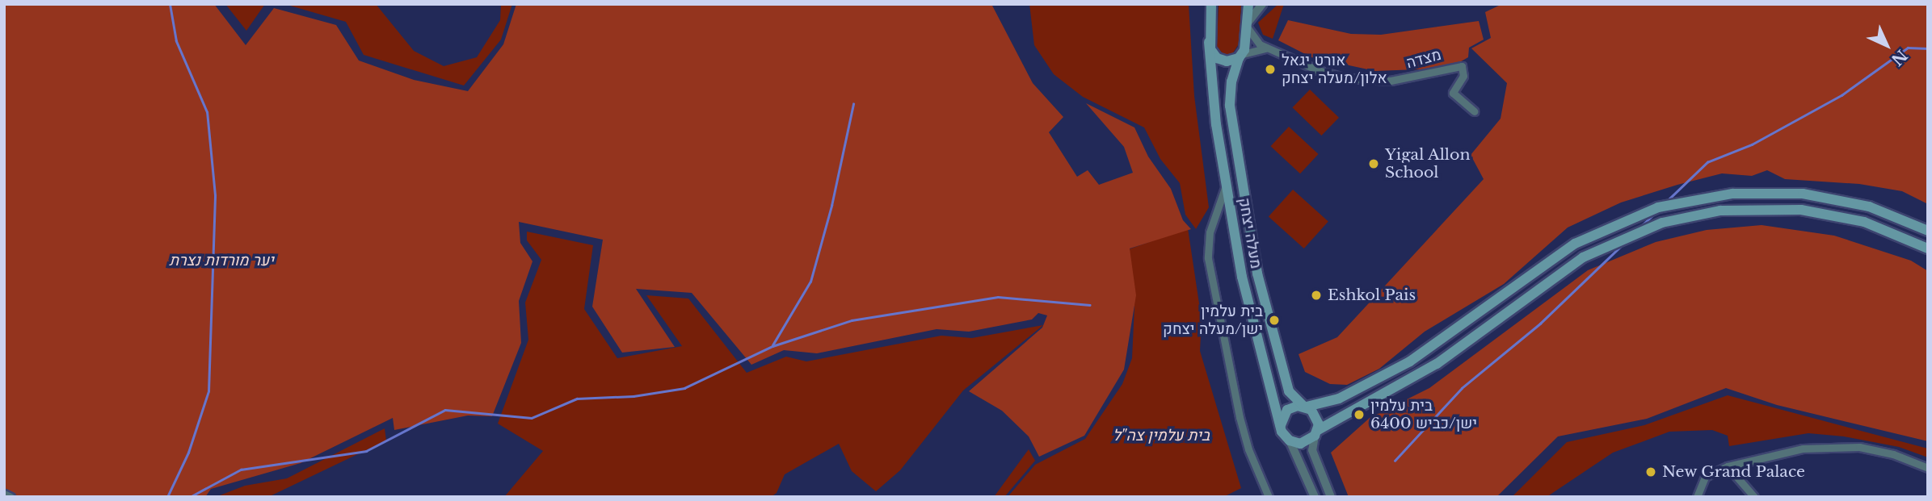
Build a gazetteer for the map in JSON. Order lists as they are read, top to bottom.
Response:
{
  "streets": {
    "main road": ["מעלה יצחק"],
    "street": ["מצדה"]
  },
  "crossings": [
    ["מצדה", "מעלה יצחק"]
  ],
  "parks": ["יער מורדות נצרת", "בית עלמין צה\"ל"],
  "places": [
    "אורט יגאל אלון/מעלה יצחק",
    "Yigal Allon School",
    "Eshkol Pais",
    "בית עלמין ישן/מעלה יצחק",
    "בית עלמין ישן/כביש 6400",
    "New Grand Palace"
  ],
  "north": "bottom right"
}
